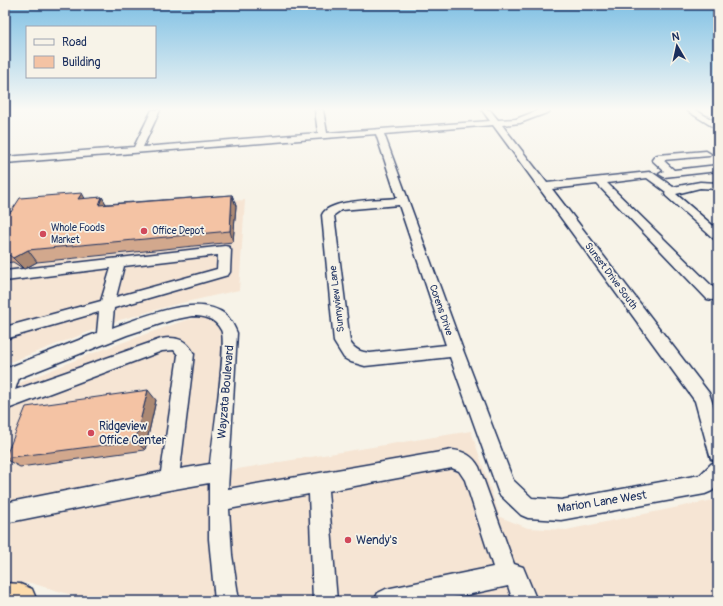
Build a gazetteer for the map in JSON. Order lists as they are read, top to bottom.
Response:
{
  "streets": {
    "street": [
      "Sunset Drive South",
      "Sunnyview Lane",
      "Corens Drive",
      "Wayzata Boulevard",
      "Marion Lane West"
    ]
  },
  "crossings": [
    ["Sunnyview Lane", "Corens Drive"],
    ["Corens Drive", "Marion Lane West"]
  ],
  "places": [
    "Office Depot",
    "Whole Foods Market",
    "Ridgeview Office Center",
    "Wendy's"
  ],
  "legend": ["Road", "Building"],
  "north": "top"
}
